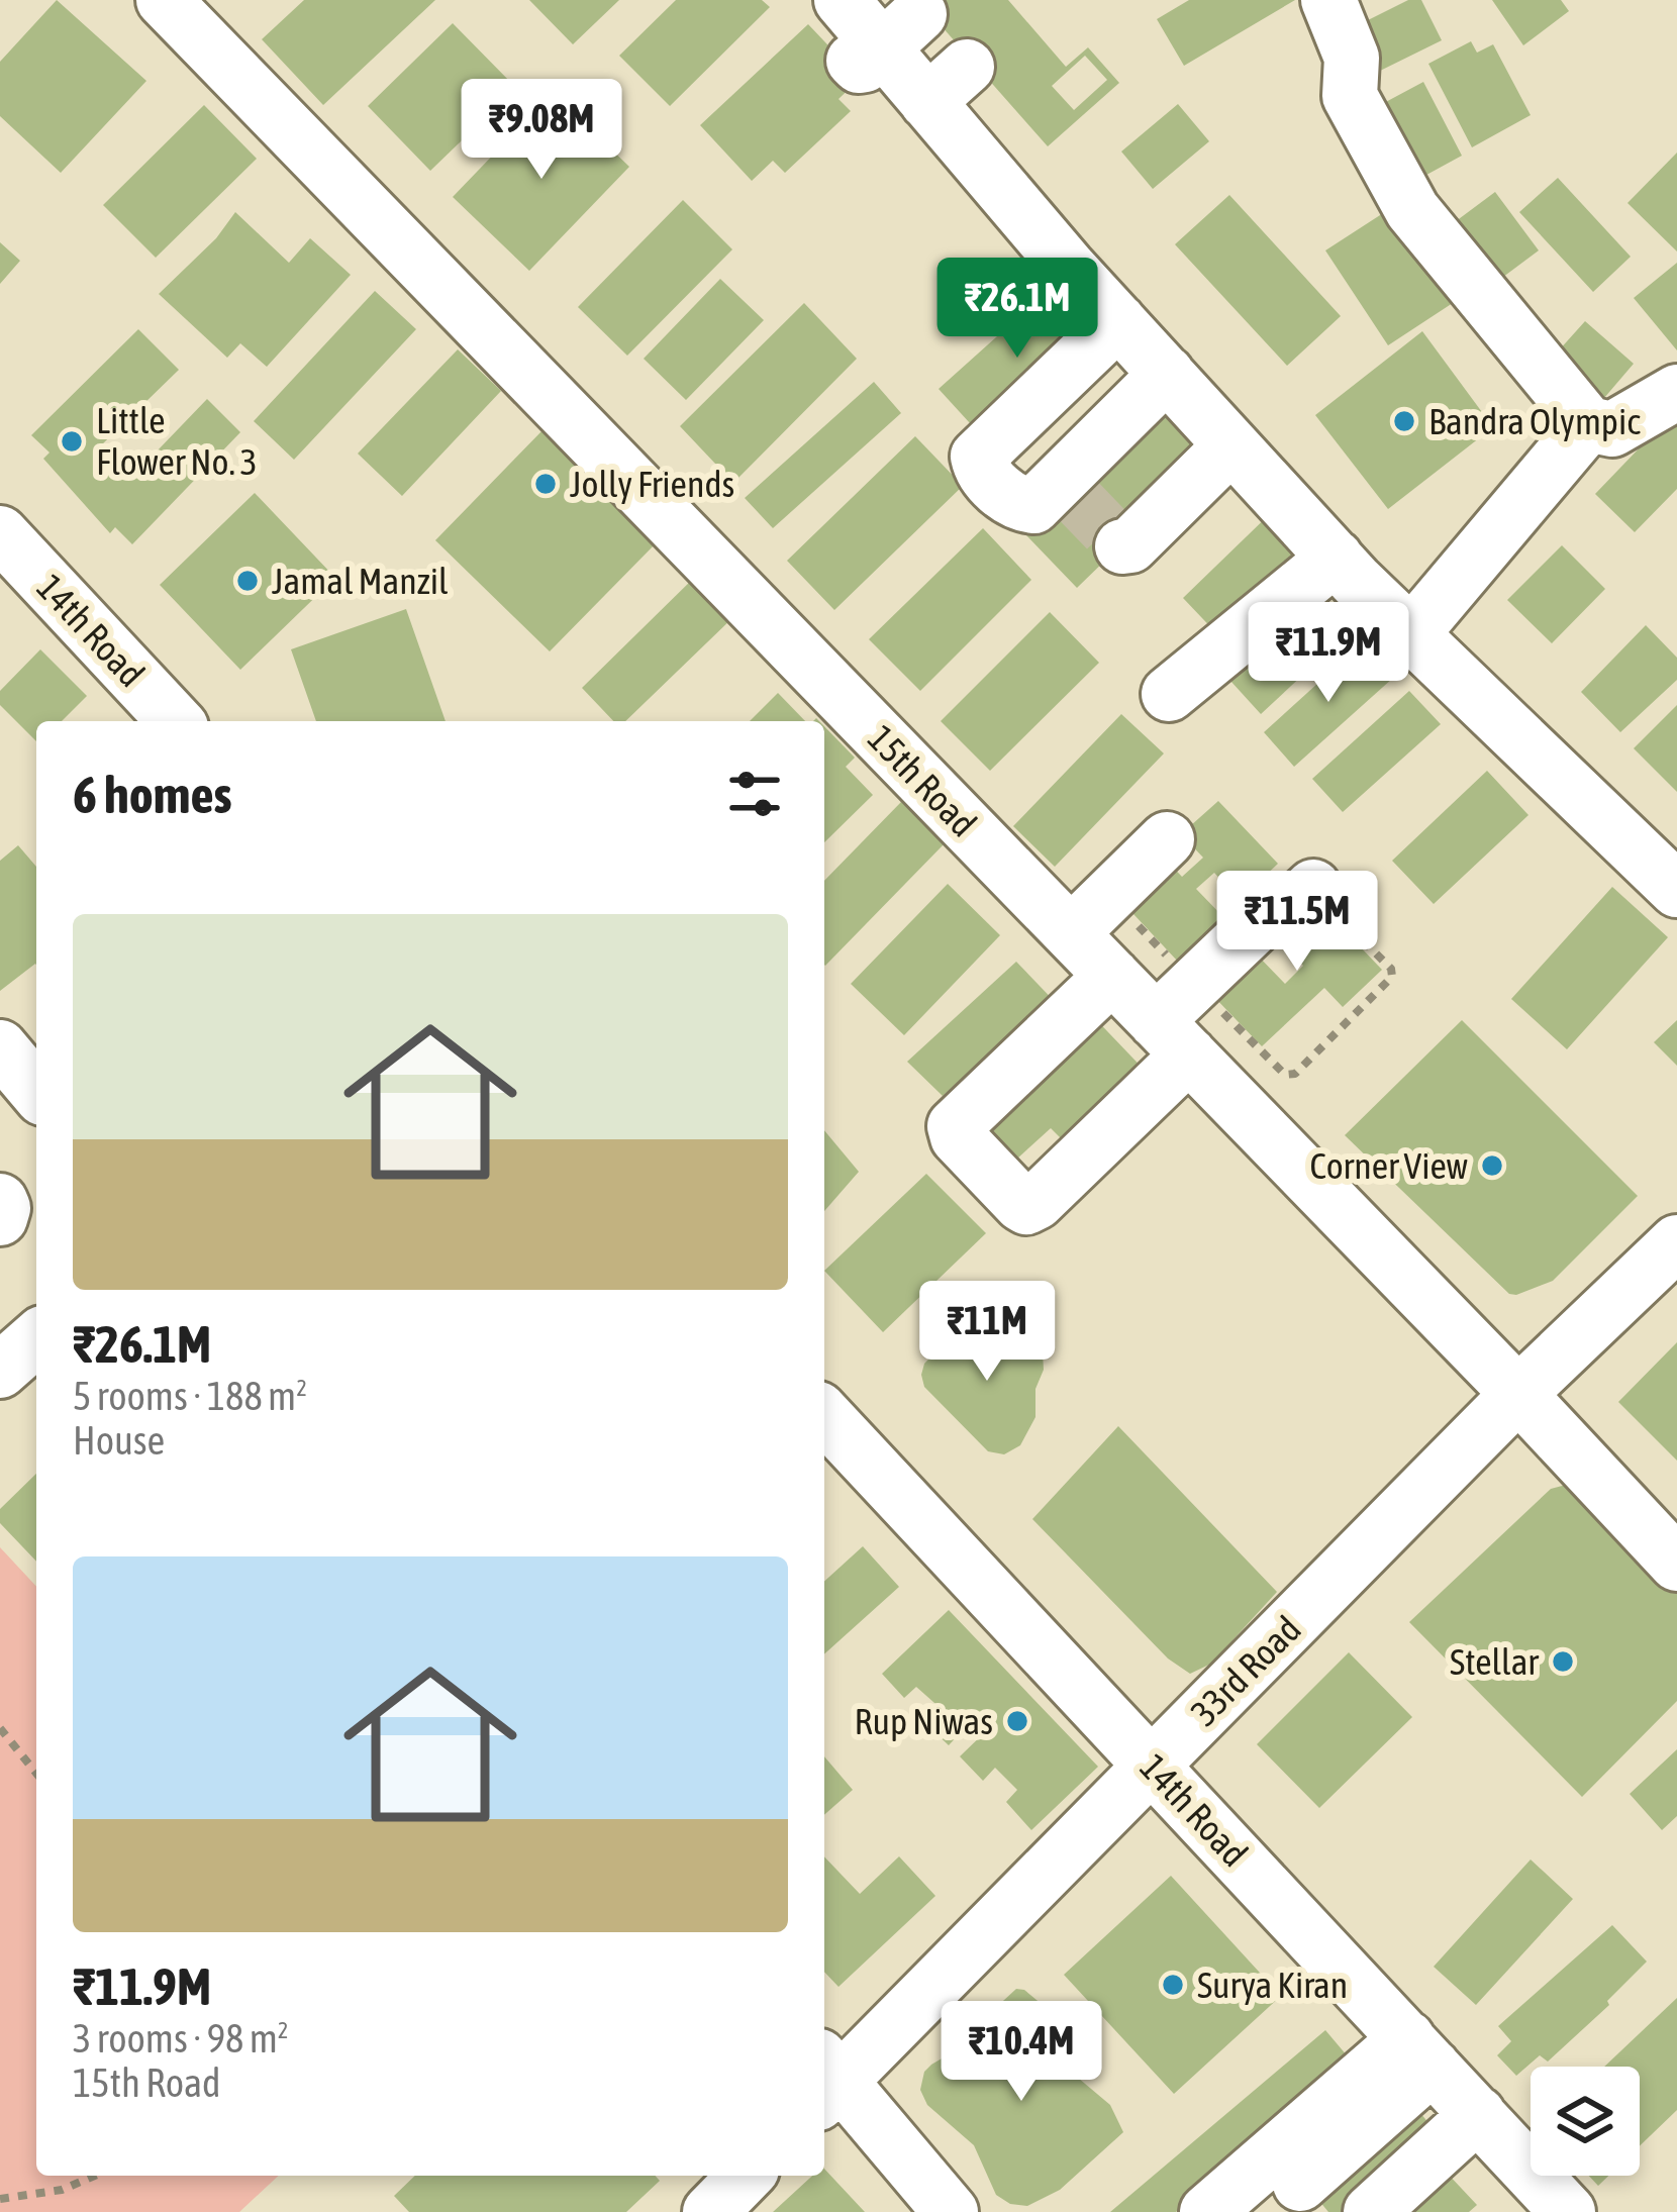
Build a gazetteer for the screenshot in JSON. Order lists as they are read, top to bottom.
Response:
{
  "streets": {
    "street": ["14th Road", "15th Road", "33rd Road"]
  },
  "crossings": [
    ["14th Road", "33rd Road"],
    ["15th Road", "33rd Road"]
  ],
  "places": [
    "Bandra Olympic",
    "Little Flower No. 3",
    "Jolly Friends",
    "Jamal Manzil",
    "Corner View",
    "Stellar",
    "Rup Niwas",
    "Surya Kiran"
  ],
  "page": {
    "price": [
      "₹9.08M",
      "₹26.1M",
      "₹11.9M",
      "₹11.5M",
      "₹11M",
      "₹10.4M"
    ],
    "heading": "6 homes",
    "list": [
      {
        "name": "₹26.1M",
        "note": "5 rooms · 188 m² · House"
      },
      {
        "name": "₹11.9M",
        "note": "3 rooms · 98 m² · 15th Road"
      }
    ]
  }
}
